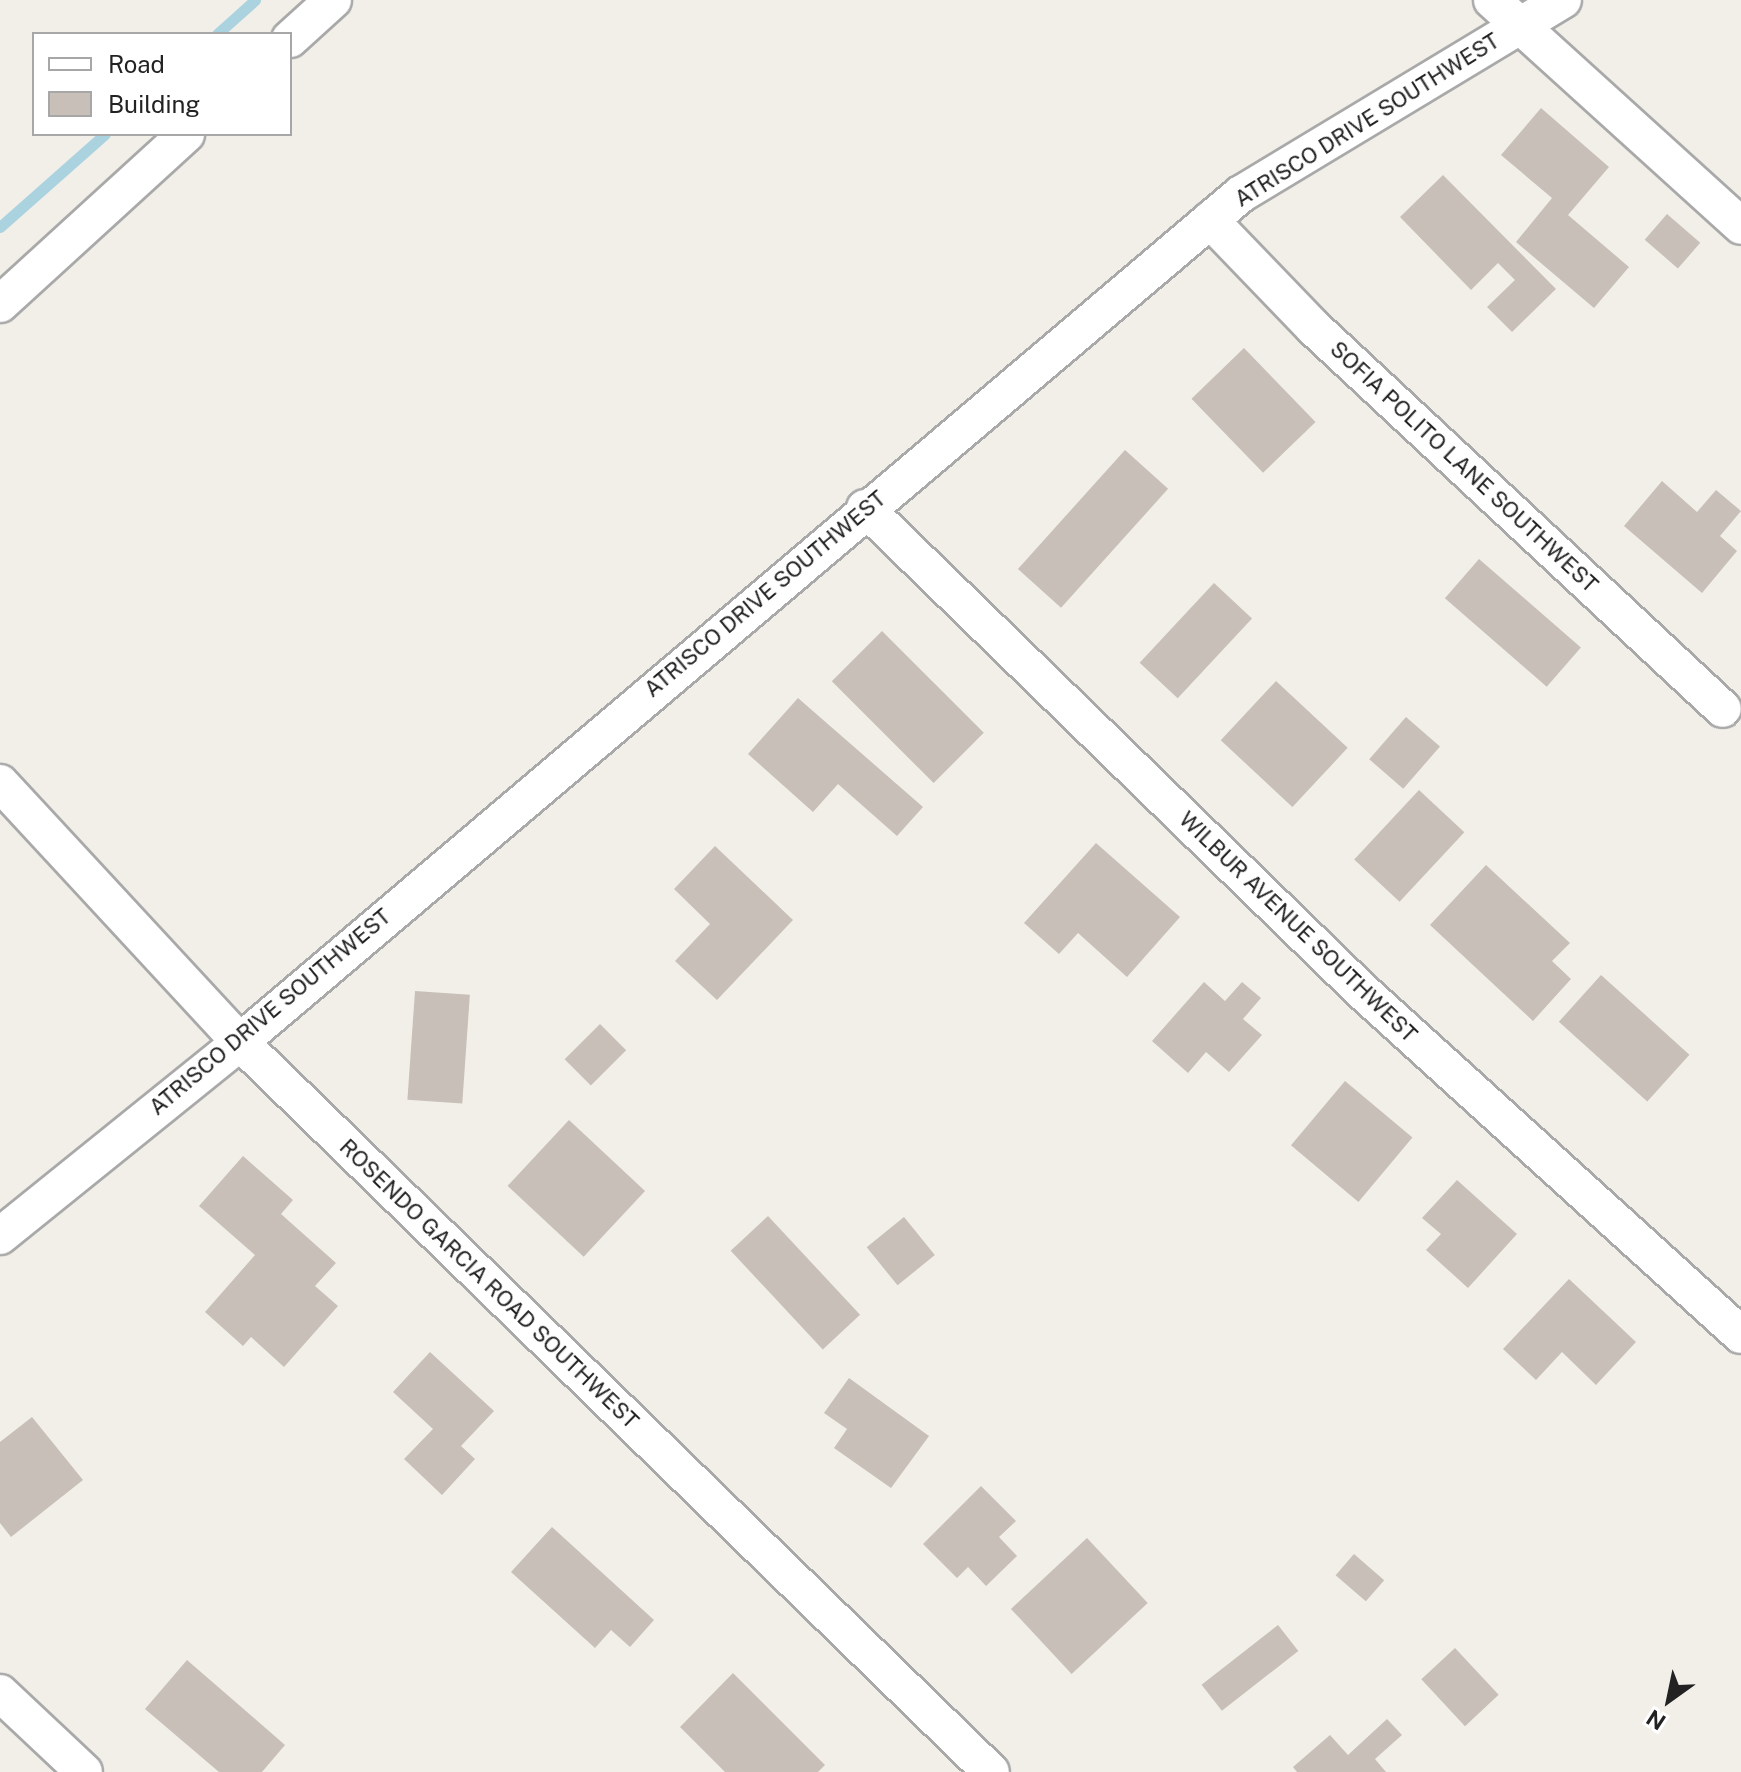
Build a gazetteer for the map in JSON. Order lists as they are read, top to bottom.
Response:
{
  "streets": {
    "street": [
      "ATRISCO DRIVE SOUTHWEST",
      "SOFIA POLITO LANE SOUTHWEST",
      "WILBUR AVENUE SOUTHWEST",
      "ROSENDO GARCIA ROAD SOUTHWEST"
    ]
  },
  "crossings": [
    ["ATRISCO DRIVE SOUTHWEST", "SOFIA POLITO LANE SOUTHWEST"],
    ["ATRISCO DRIVE SOUTHWEST", "WILBUR AVENUE SOUTHWEST"],
    ["ATRISCO DRIVE SOUTHWEST", "ROSENDO GARCIA ROAD SOUTHWEST"]
  ],
  "legend": ["Road", "Building"],
  "north": "bottom left"
}
